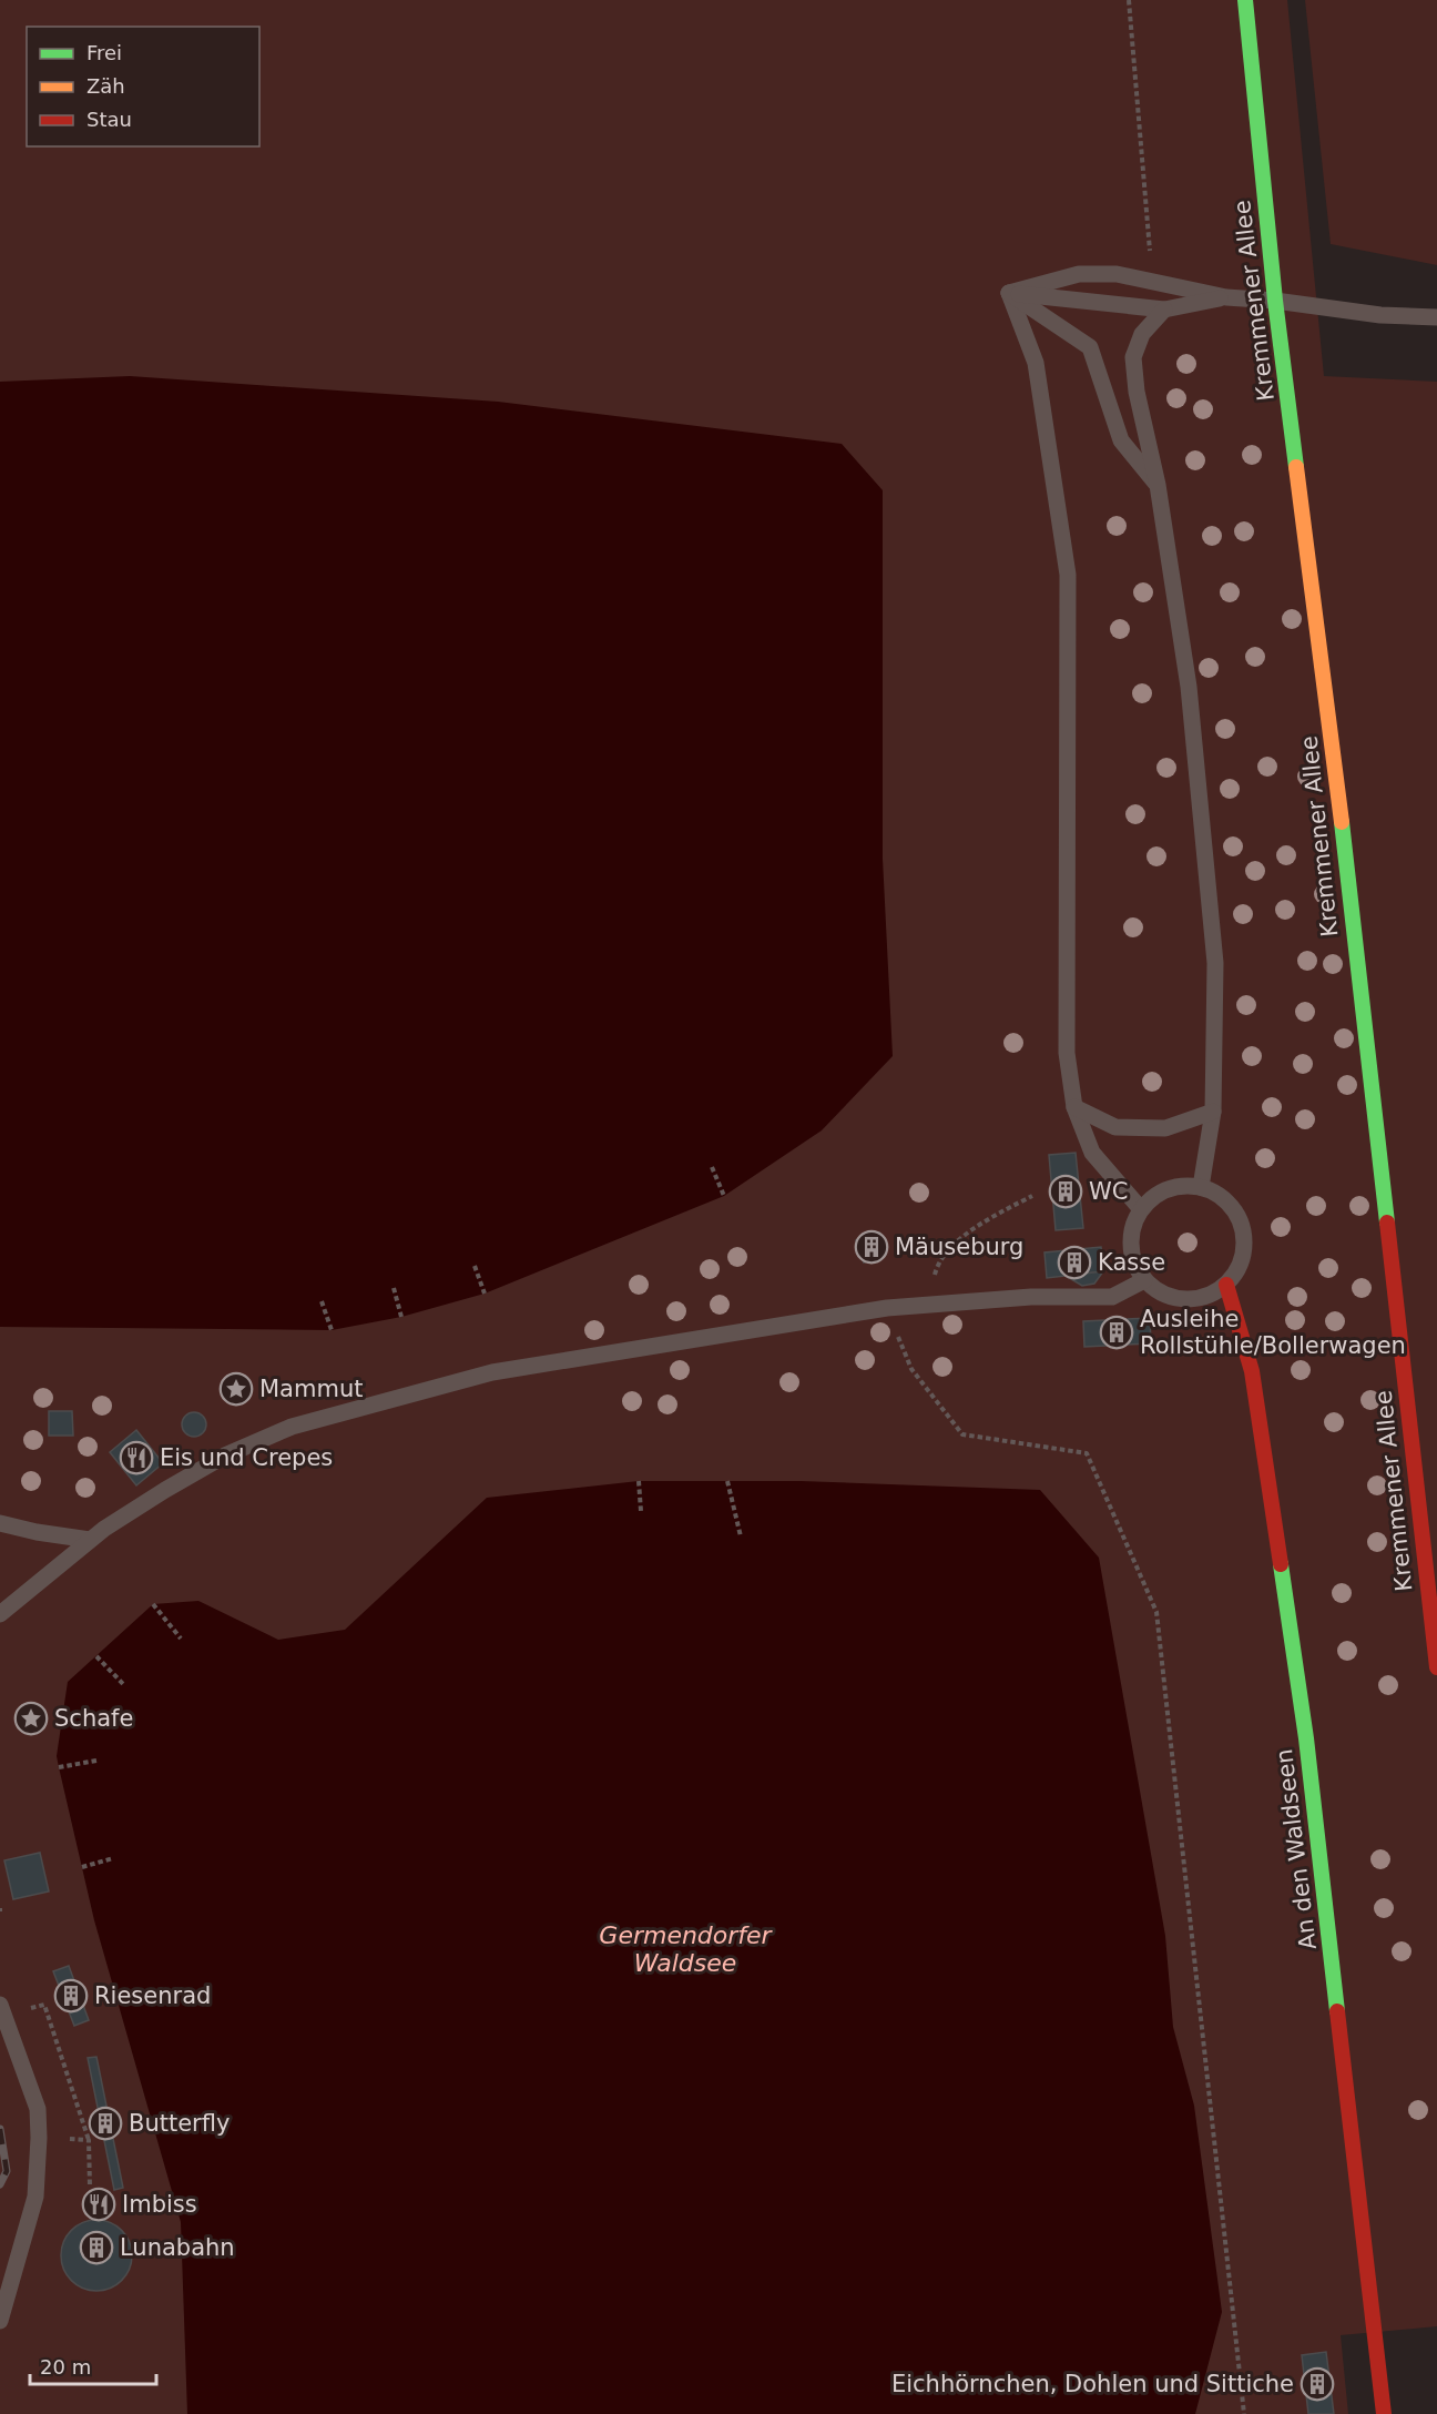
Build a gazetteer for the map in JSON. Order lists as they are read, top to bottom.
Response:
{
  "streets": {
    "main road": ["Kremmener Allee", "An den Waldseen"]
  },
  "water": ["Germendorfer Waldsee"],
  "places": {
    "building": [
      "WC",
      "Mäuseburg",
      "Kasse",
      "Ausleihe Rollstühle/Bollerwagen",
      "Riesenrad",
      "Butterfly",
      "Lunabahn",
      "Eichhörnchen, Dohlen und Sittiche"
    ],
    "place": ["Mammut", "Schafe"],
    "restaurant": ["Eis und Crepes", "Imbiss"]
  },
  "legend": ["Frei", "Zäh", "Stau"],
  "scale_bar": "20 m"
}
